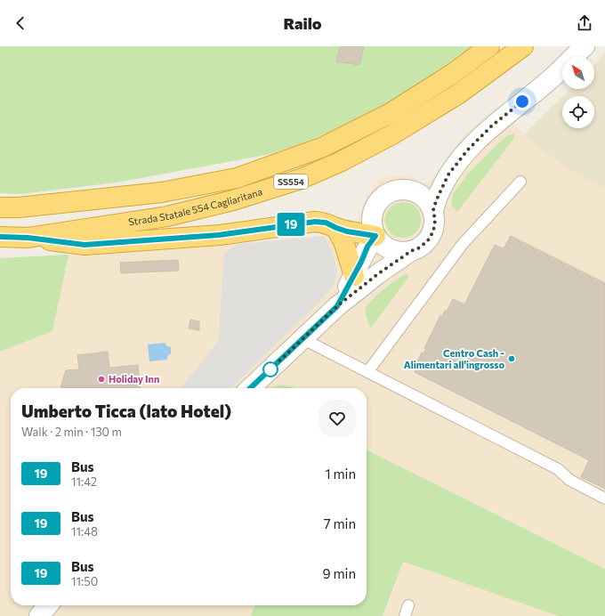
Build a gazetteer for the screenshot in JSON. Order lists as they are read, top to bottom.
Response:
{
  "streets": {
    "highway": ["SS554", "Strada Statale 554 Cagliaritana"]
  },
  "places": ["Centro Cash - Alimentari all'ingrosso", "Holiday Inn"],
  "lines": ["bus line 19"],
  "north": "top left",
  "page": {
    "header": "Railo",
    "on_map": "19",
    "heading": ["Umberto Ticca (lato Hotel)", "Walk · 2 min · 130 m"],
    "list": [
      {
        "mark": "19",
        "name": "Bus",
        "note": "11:42",
        "value": "1 min"
      },
      {
        "mark": "19",
        "name": "Bus",
        "note": "11:48",
        "value": "7 min"
      },
      {
        "mark": "19",
        "name": "Bus",
        "note": "11:50",
        "value": "9 min"
      }
    ]
  }
}
